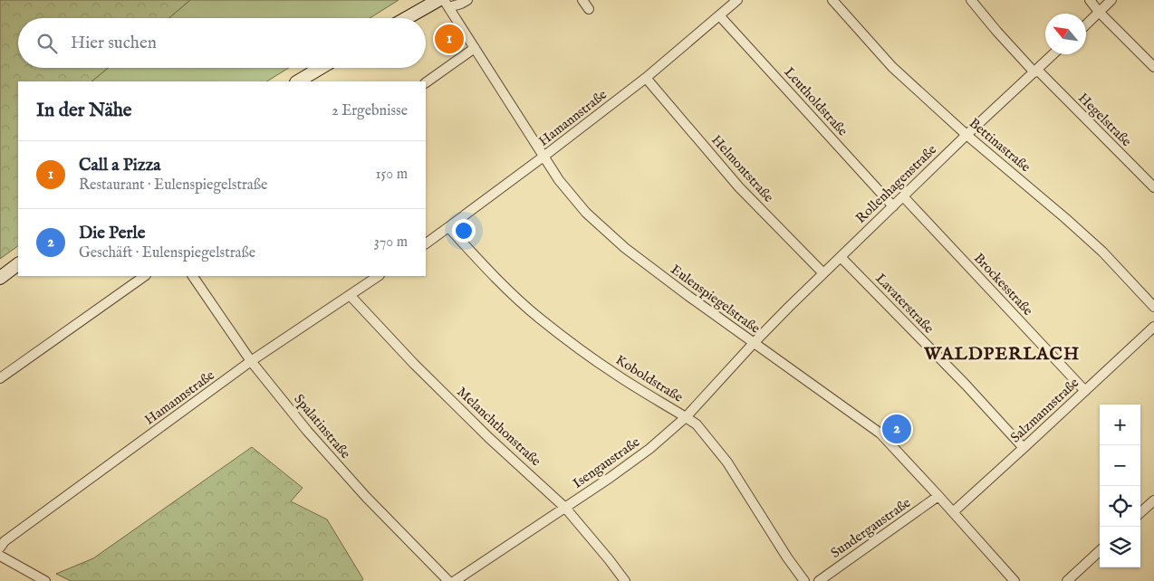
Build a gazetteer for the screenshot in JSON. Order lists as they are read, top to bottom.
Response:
{
  "streets": {
    "street": [
      "Leutholdstraße",
      "Hamannstraße",
      "Hegelstraße",
      "Bettinastraße",
      "Helmontstraße",
      "Rollenhagenstraße",
      "Brockesstraße",
      "Eulenspiegelstraße",
      "Lavaterstraße",
      "Koboldstraße",
      "Salzmannstraße",
      "Spalatinstraße",
      "Melanchthonstraße",
      "Isengaustraße",
      "Sundergaustraße"
    ]
  },
  "crossings": [
    ["Leutholdstraße", "Hamannstraße"],
    ["Leutholdstraße", "Rollenhagenstraße"],
    ["Hamannstraße", "Helmontstraße"],
    ["Hamannstraße", "Eulenspiegelstraße"],
    ["Hamannstraße", "Koboldstraße"],
    ["Hamannstraße", "Spalatinstraße"],
    ["Hamannstraße", "Melanchthonstraße"],
    ["Hegelstraße", "Rollenhagenstraße"],
    ["Bettinastraße", "Rollenhagenstraße"],
    ["Helmontstraße", "Rollenhagenstraße"],
    ["Rollenhagenstraße", "Brockesstraße"],
    ["Rollenhagenstraße", "Eulenspiegelstraße"],
    ["Rollenhagenstraße", "Lavaterstraße"],
    ["Rollenhagenstraße", "Isengaustraße"],
    ["Brockesstraße", "Salzmannstraße"],
    ["Eulenspiegelstraße", "Salzmannstraße"],
    ["Eulenspiegelstraße", "Isengaustraße"],
    ["Eulenspiegelstraße", "Sundergaustraße"],
    ["Lavaterstraße", "Salzmannstraße"],
    ["Koboldstraße", "Isengaustraße"],
    ["Melanchthonstraße", "Isengaustraße"]
  ],
  "districts": ["WALDPERLACH"],
  "north": "top left",
  "page": {
    "search": "Hier suchen",
    "pins": ["1", "2"],
    "heading": ["In der Nähe", "2 Ergebnisse"],
    "list": [
      {
        "mark": "1",
        "name": "Call a Pizza",
        "note": "Restaurant · Eulenspiegelstraße",
        "value": "150 m"
      },
      {
        "mark": "2",
        "name": "Die Perle",
        "note": "Geschäft · Eulenspiegelstraße",
        "value": "370 m"
      }
    ],
    "map_buttons": ["+", "−"]
  }
}
